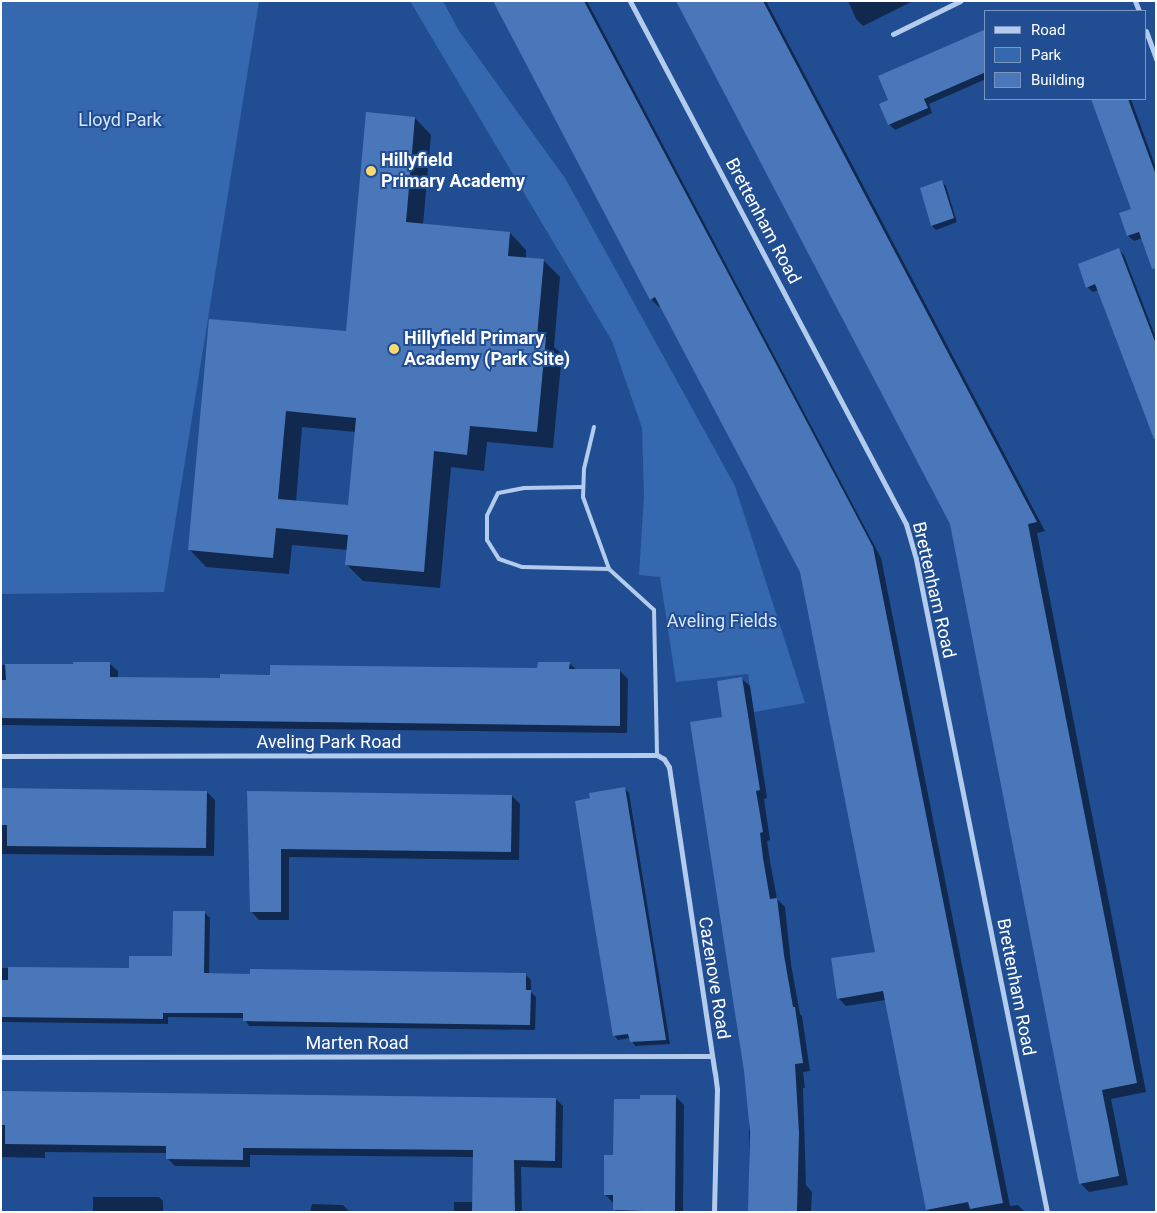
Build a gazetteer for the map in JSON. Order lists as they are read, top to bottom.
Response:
{
  "streets": {
    "street": [
      "Brettenham Road",
      "Aveling Park Road",
      "Cazenove Road",
      "Marten Road"
    ]
  },
  "crossings": [
    ["Aveling Park Road", "Cazenove Road"],
    ["Cazenove Road", "Marten Road"]
  ],
  "parks": ["Lloyd Park", "Aveling Fields"],
  "places": ["Hillyfield Primary Academy", "Hillyfield Primary Academy (Park Site)"],
  "legend": ["Road", "Park", "Building"]
}
